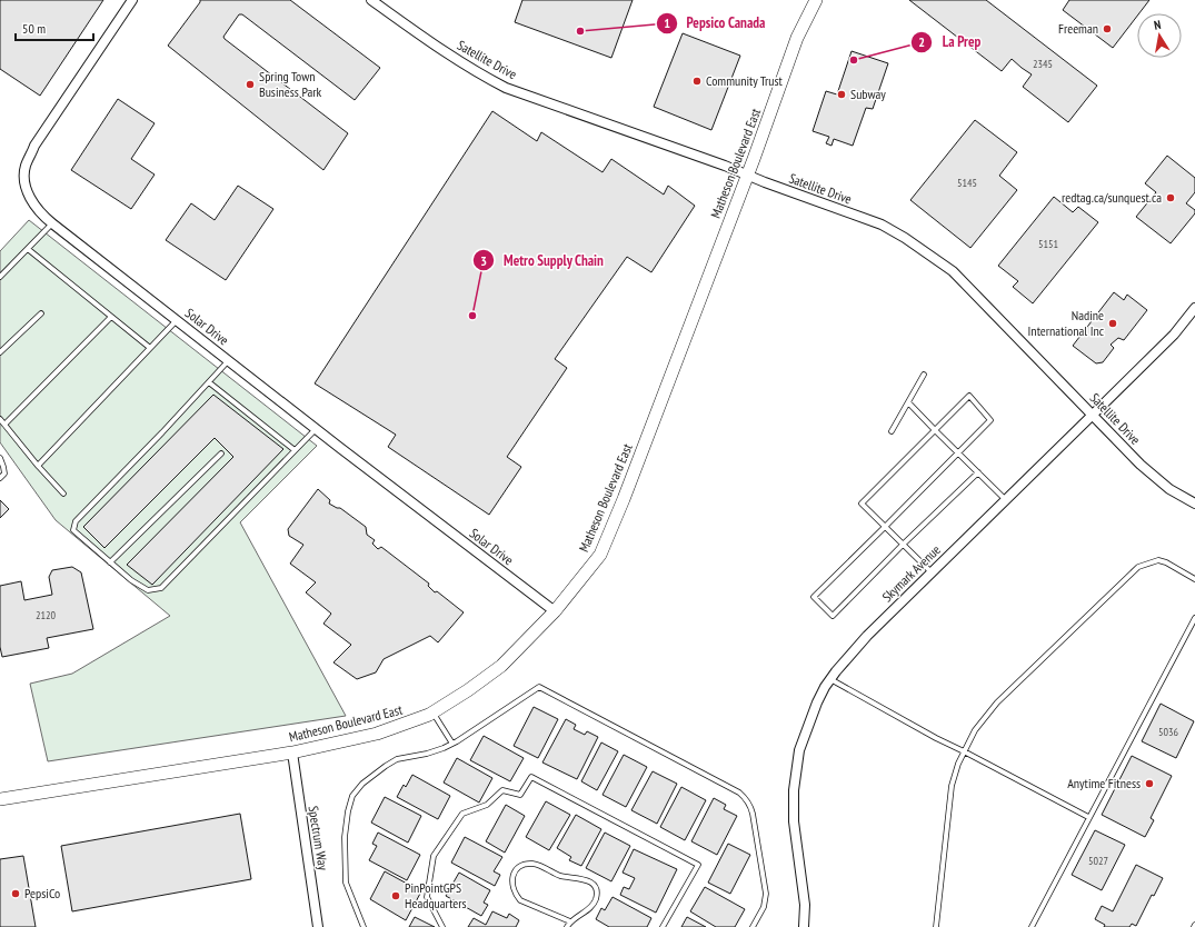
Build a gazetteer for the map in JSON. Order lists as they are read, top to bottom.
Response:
{
  "streets": {
    "street": [
      "Satellite Drive",
      "Matheson Boulevard East",
      "Solar Drive",
      "Skymark Avenue",
      "Spectrum Way"
    ]
  },
  "crossings": [
    ["Satellite Drive", "Matheson Boulevard East"],
    ["Satellite Drive", "Skymark Avenue"],
    ["Matheson Boulevard East", "Solar Drive"],
    ["Matheson Boulevard East", "Spectrum Way"]
  ],
  "places": [
    "Freeman",
    "Pepsico Canada",
    "La Prep",
    "Community Trust",
    "Spring Town Business Park",
    "Subway",
    "redtag.ca/sunquest.ca",
    "Metro Supply Chain",
    "Nadine International Inc",
    "Anytime Fitness",
    "PepsiCo",
    "PinPointGPS Headquarters"
  ],
  "house_numbers": [
    "2345",
    "5145",
    "5151",
    "2120",
    "5036",
    "5027"
  ],
  "scale_bar": "50 m",
  "north": "top"
}
